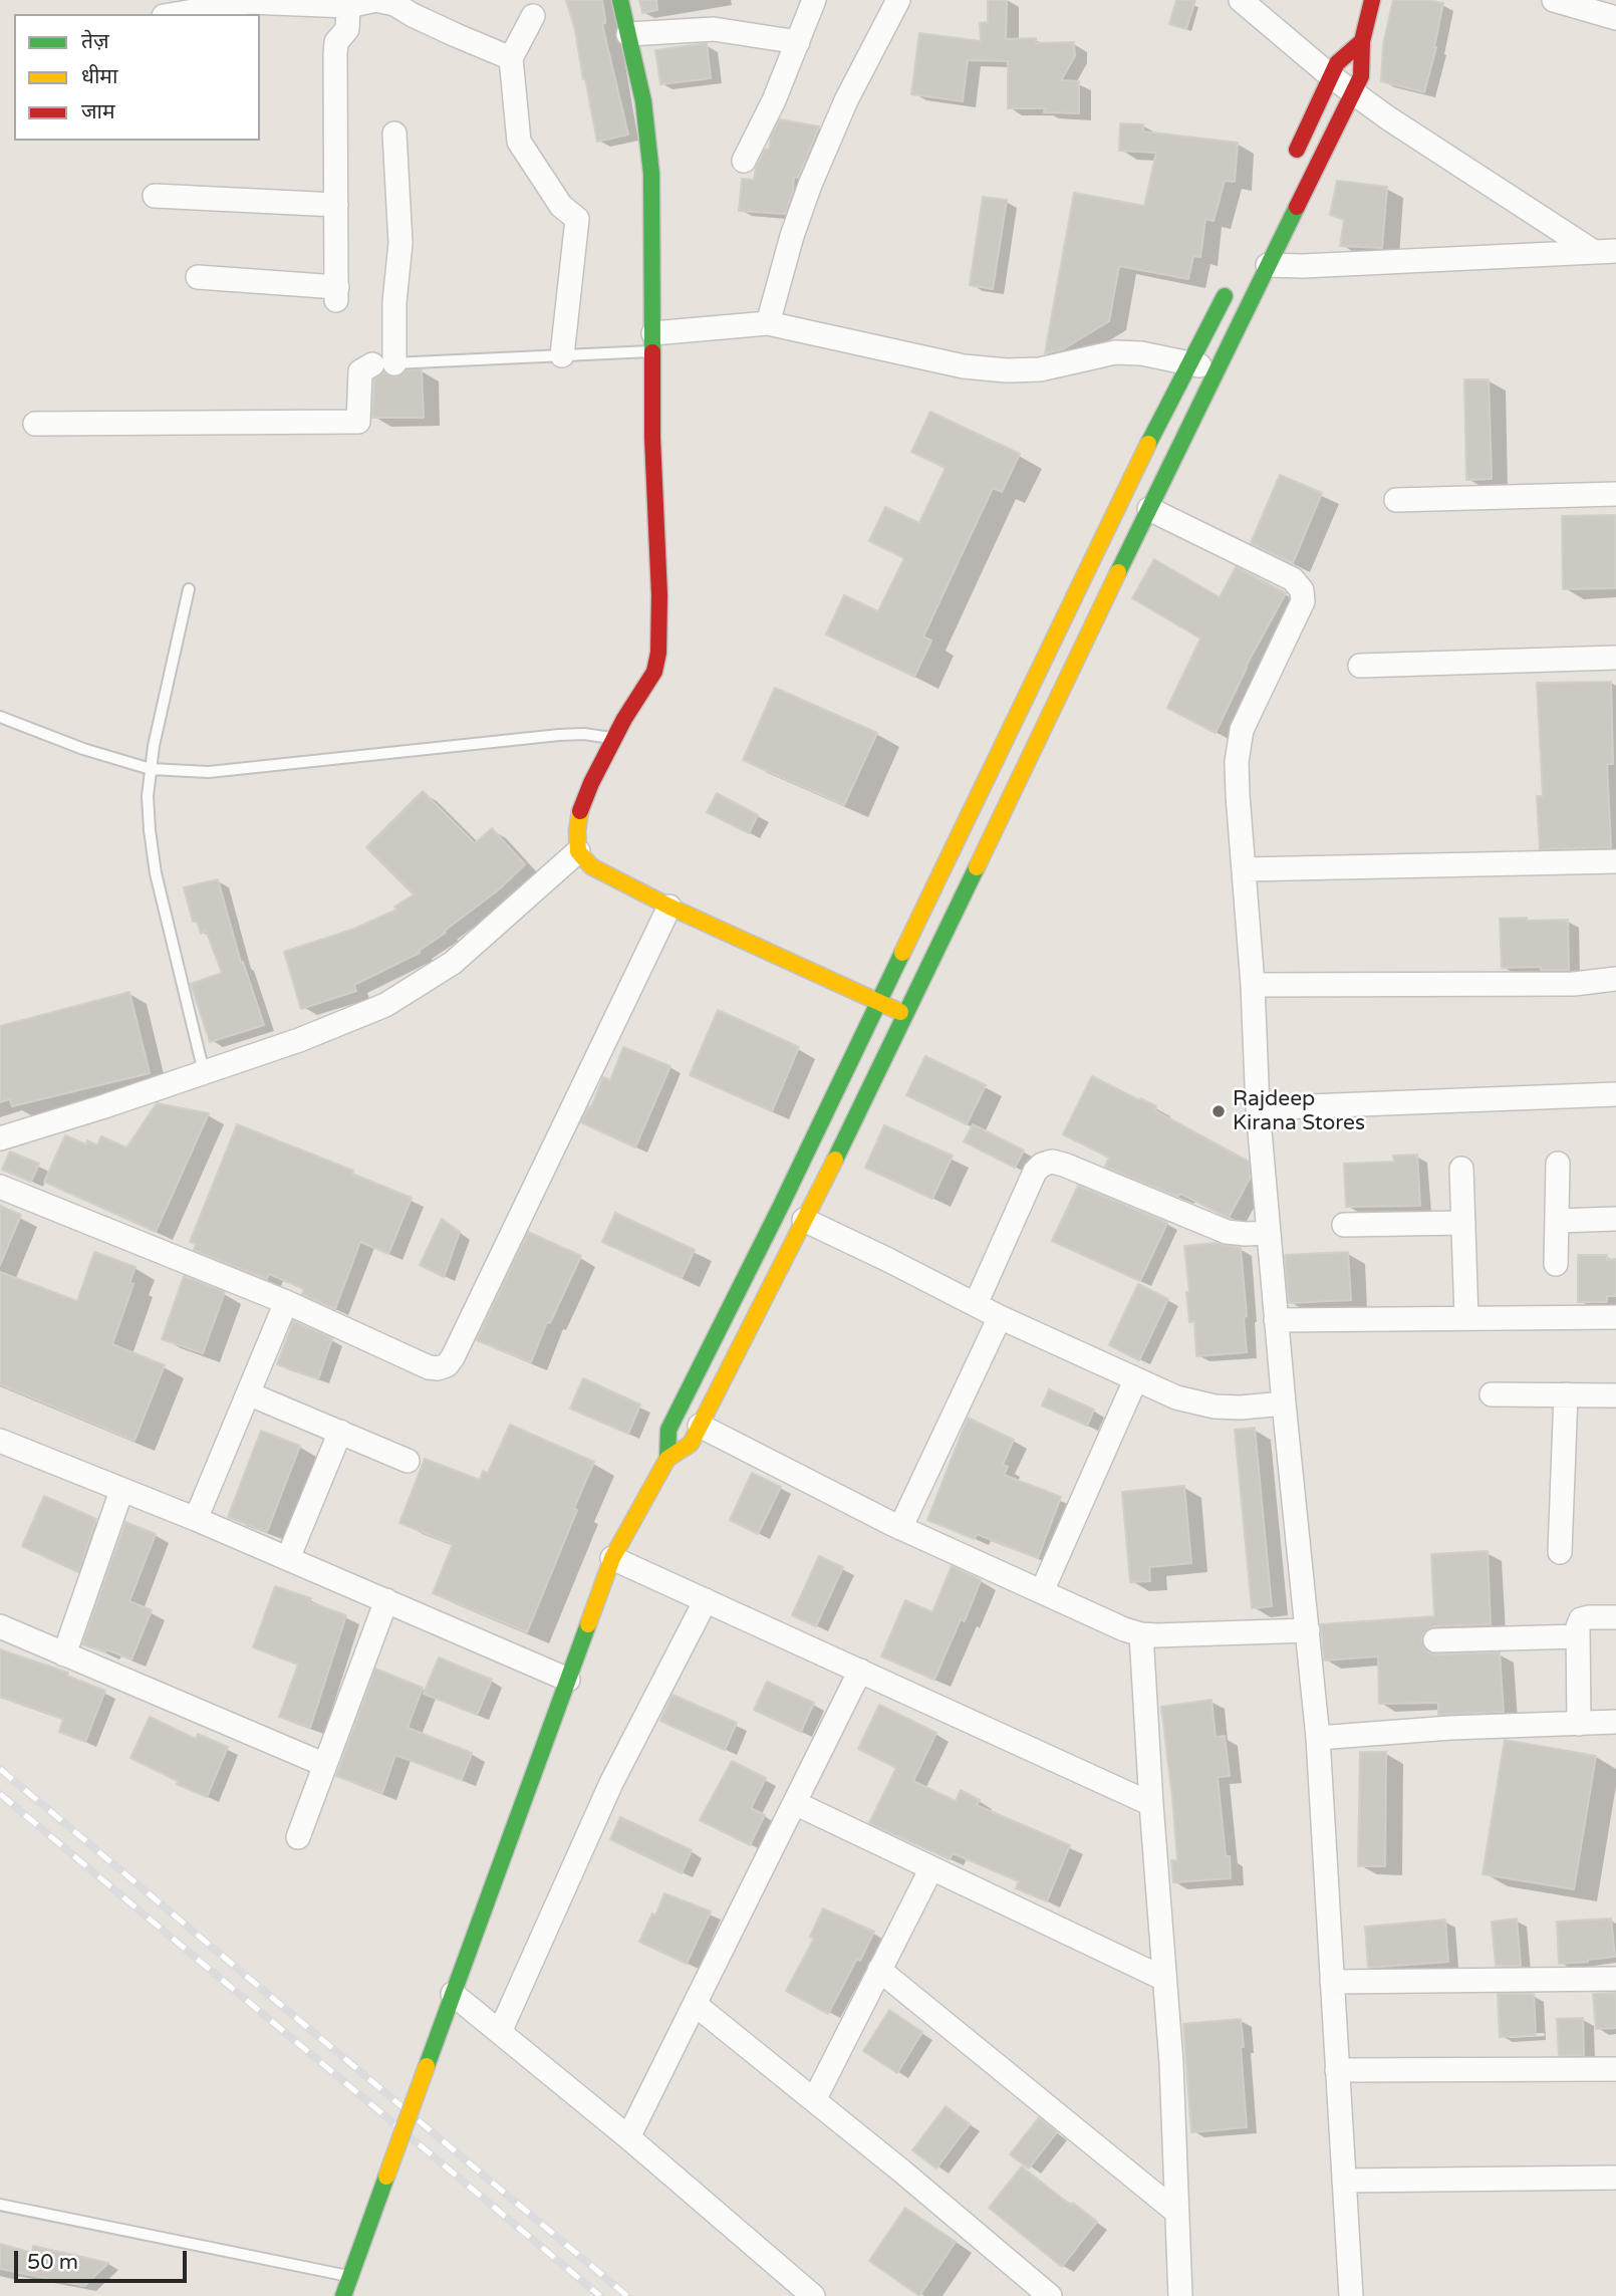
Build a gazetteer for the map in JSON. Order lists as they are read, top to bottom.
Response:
{
  "places": ["Rajdeep Kirana Stores"],
  "legend": ["तेज़", "धीमा", "जाम"],
  "scale_bar": "50 m"
}
